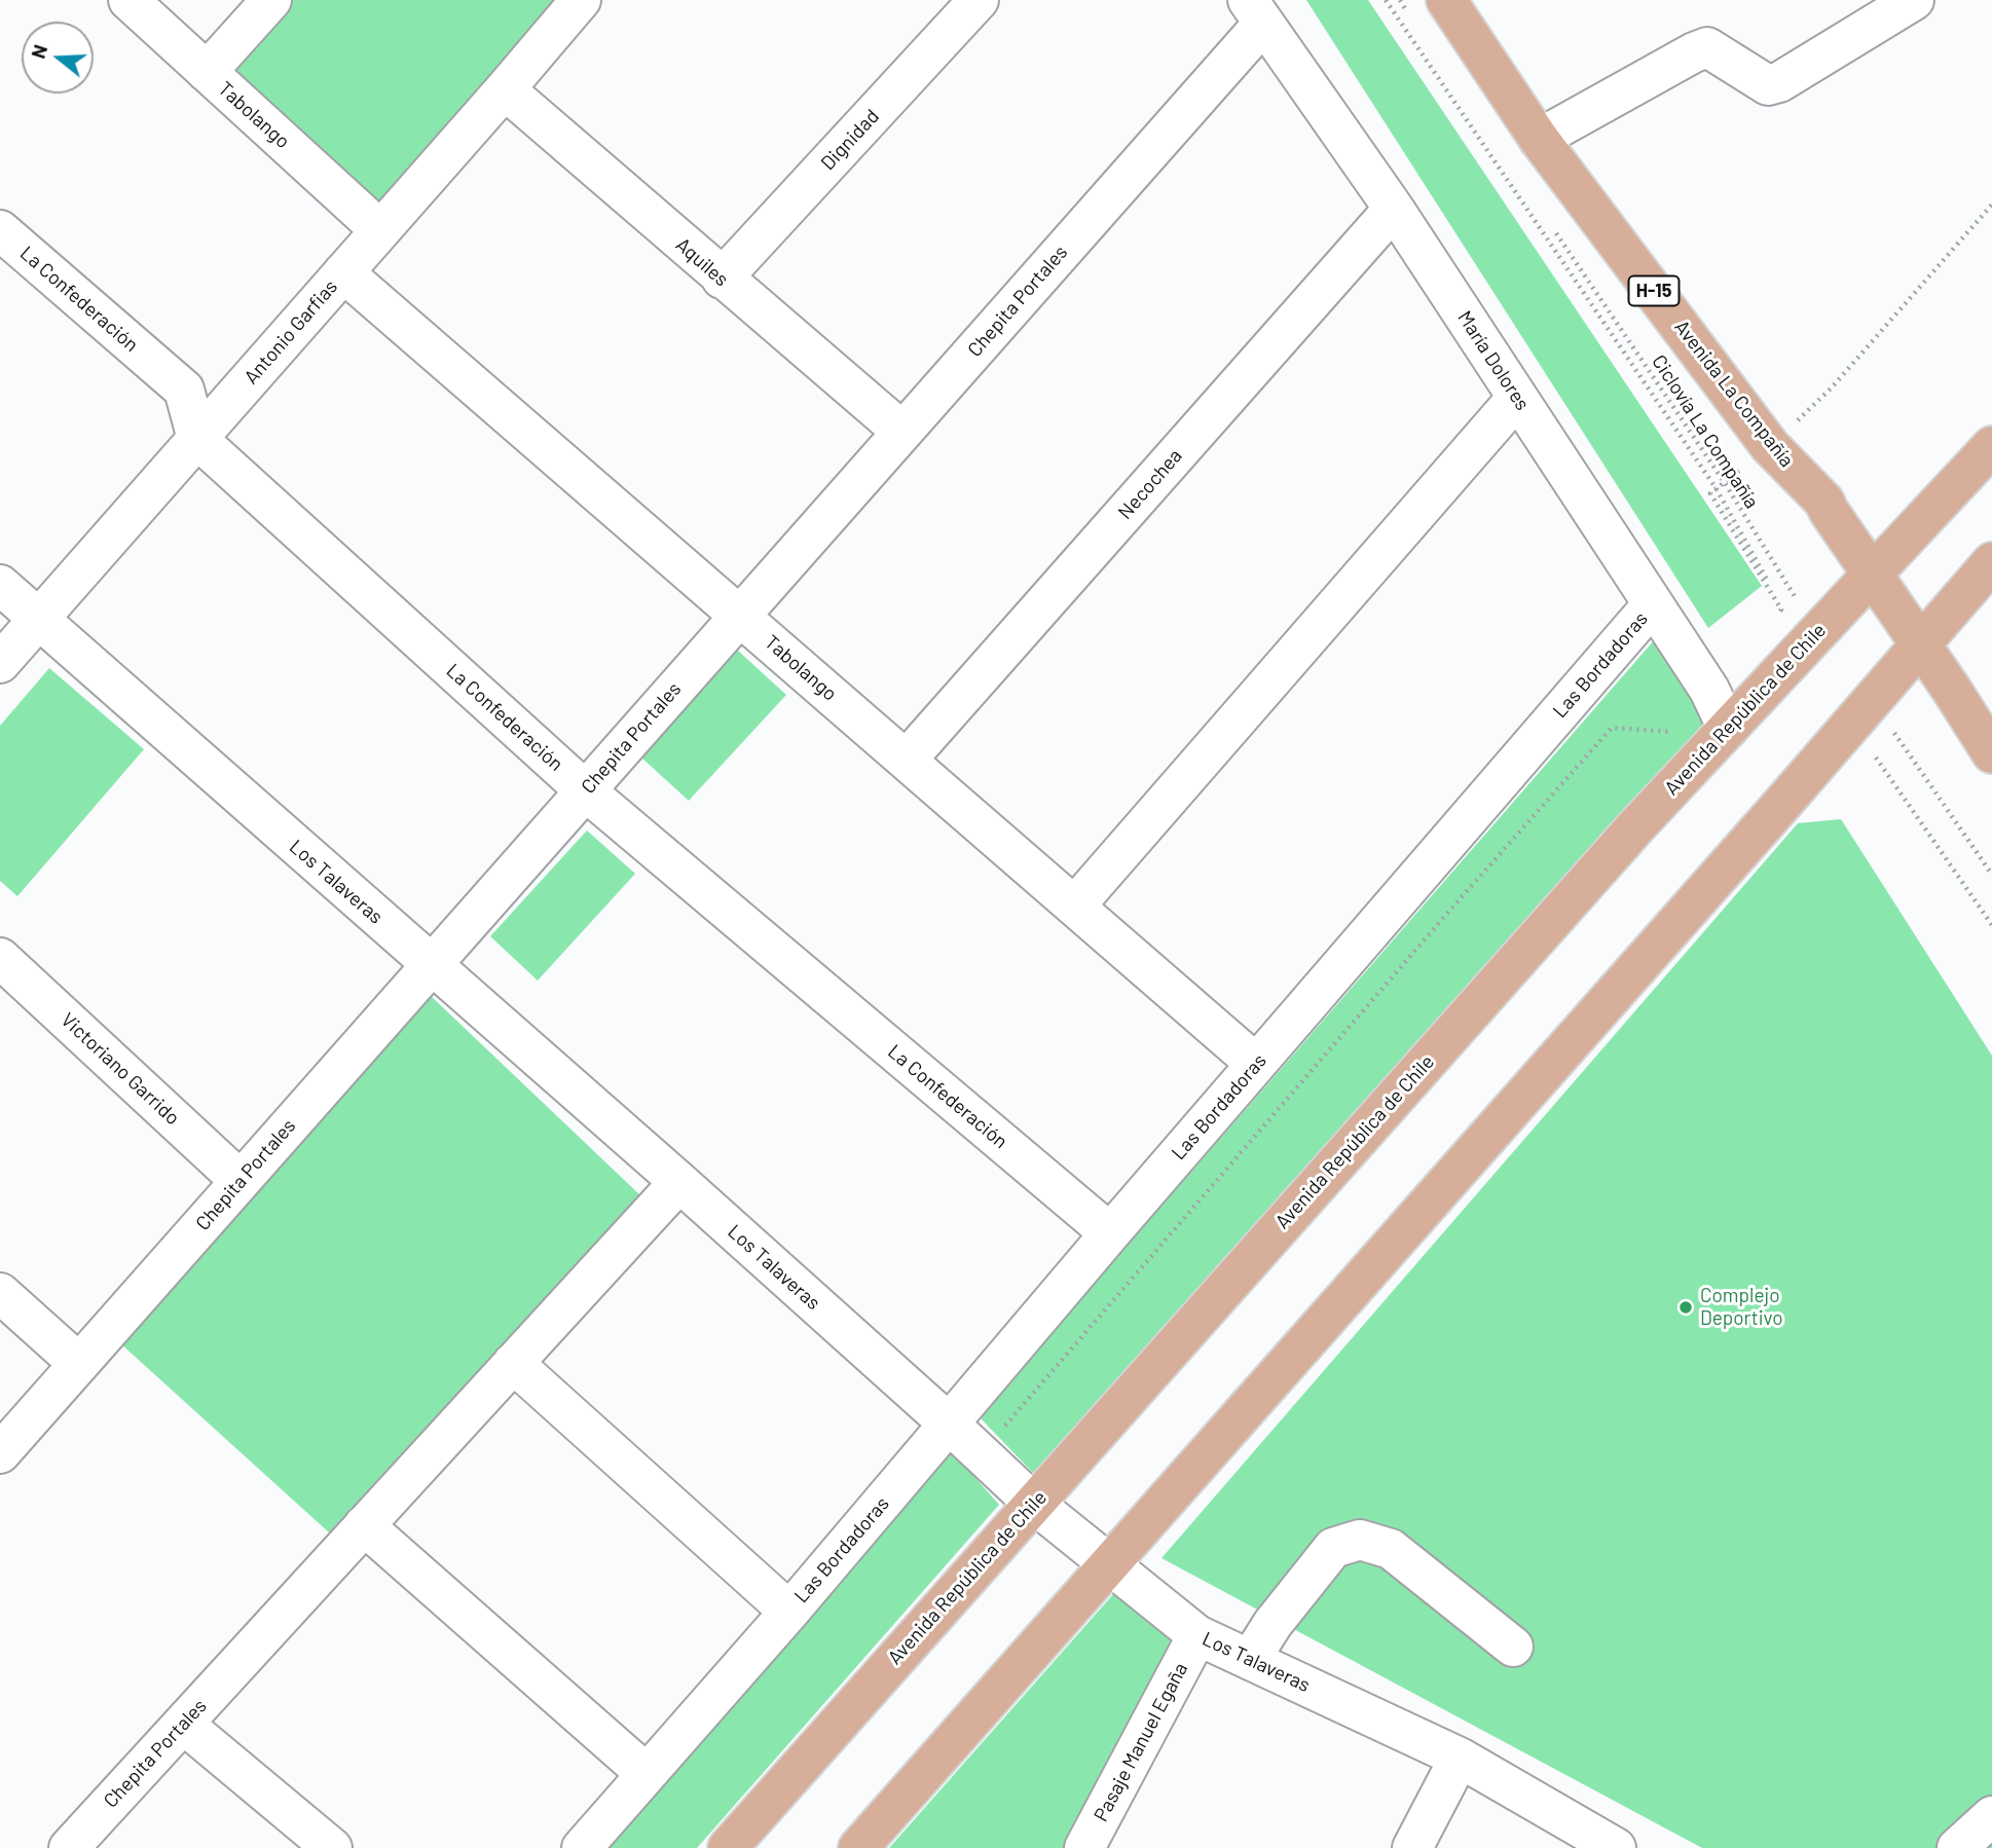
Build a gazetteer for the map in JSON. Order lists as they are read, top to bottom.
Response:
{
  "streets": {
    "main road": ["H-15", "Avenida La Compañía", "Avenida República de Chile"],
    "street": [
      "Tabolango",
      "Dignidad",
      "Aquiles",
      "La Confederación",
      "Chepita Portales",
      "Antonio Garfias",
      "María Dolores",
      "Necochea",
      "Las Bordadoras",
      "Los Talaveras",
      "Victoriano Garrido",
      "Pasaje Manuel Egaña"
    ],
    "path": ["Ciclovía La Compañía"]
  },
  "crossings": [
    ["Tabolango", "Chepita Portales"],
    ["Tabolango", "Antonio Garfias"],
    ["Tabolango", "Necochea"],
    ["Tabolango", "Las Bordadoras"],
    ["Dignidad", "Aquiles"],
    ["Aquiles", "Chepita Portales"],
    ["Aquiles", "Antonio Garfias"],
    ["La Confederación", "Chepita Portales"],
    ["La Confederación", "Antonio Garfias"],
    ["La Confederación", "Las Bordadoras"],
    ["Chepita Portales", "María Dolores"],
    ["Chepita Portales", "Las Bordadoras"],
    ["Chepita Portales", "Los Talaveras"],
    ["Chepita Portales", "Victoriano Garrido"],
    ["Antonio Garfias", "Los Talaveras"],
    ["María Dolores", "Necochea"],
    ["María Dolores", "Las Bordadoras"],
    ["María Dolores", "Avenida República de Chile"],
    ["Avenida La Compañía", "Avenida República de Chile"],
    ["Ciclovía La Compañía", "Avenida República de Chile"],
    ["Las Bordadoras", "Los Talaveras"],
    ["Avenida República de Chile", "Los Talaveras"],
    ["Los Talaveras", "Pasaje Manuel Egaña"]
  ],
  "places": ["Complejo Deportivo"],
  "north": "left"
}
